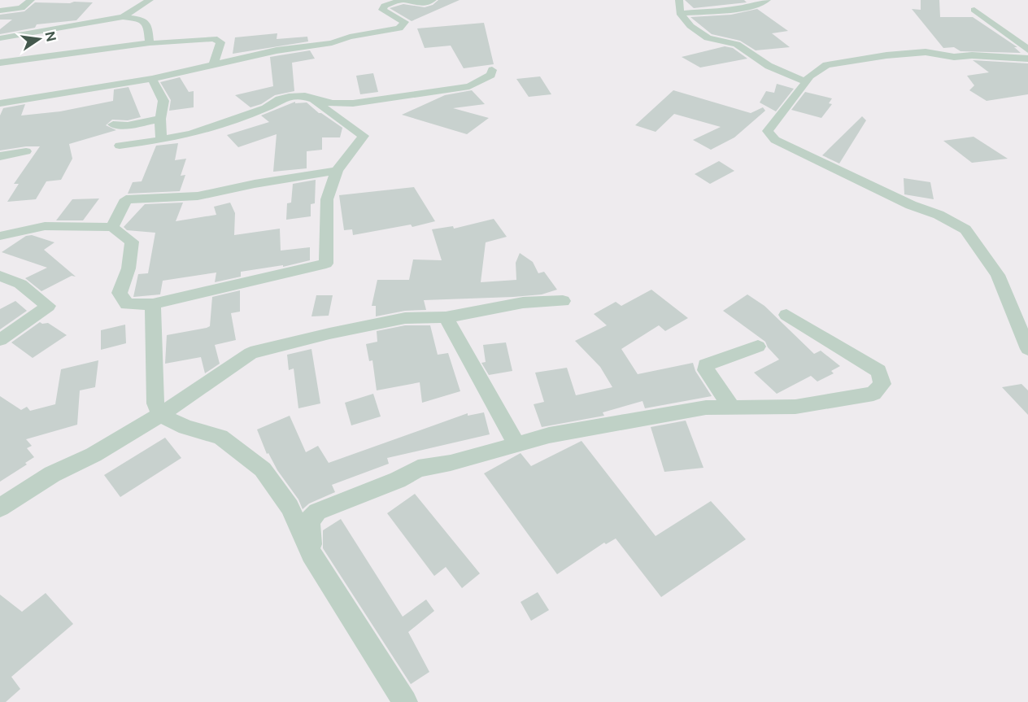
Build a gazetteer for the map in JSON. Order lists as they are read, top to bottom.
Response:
{
  "north": "right"
}
